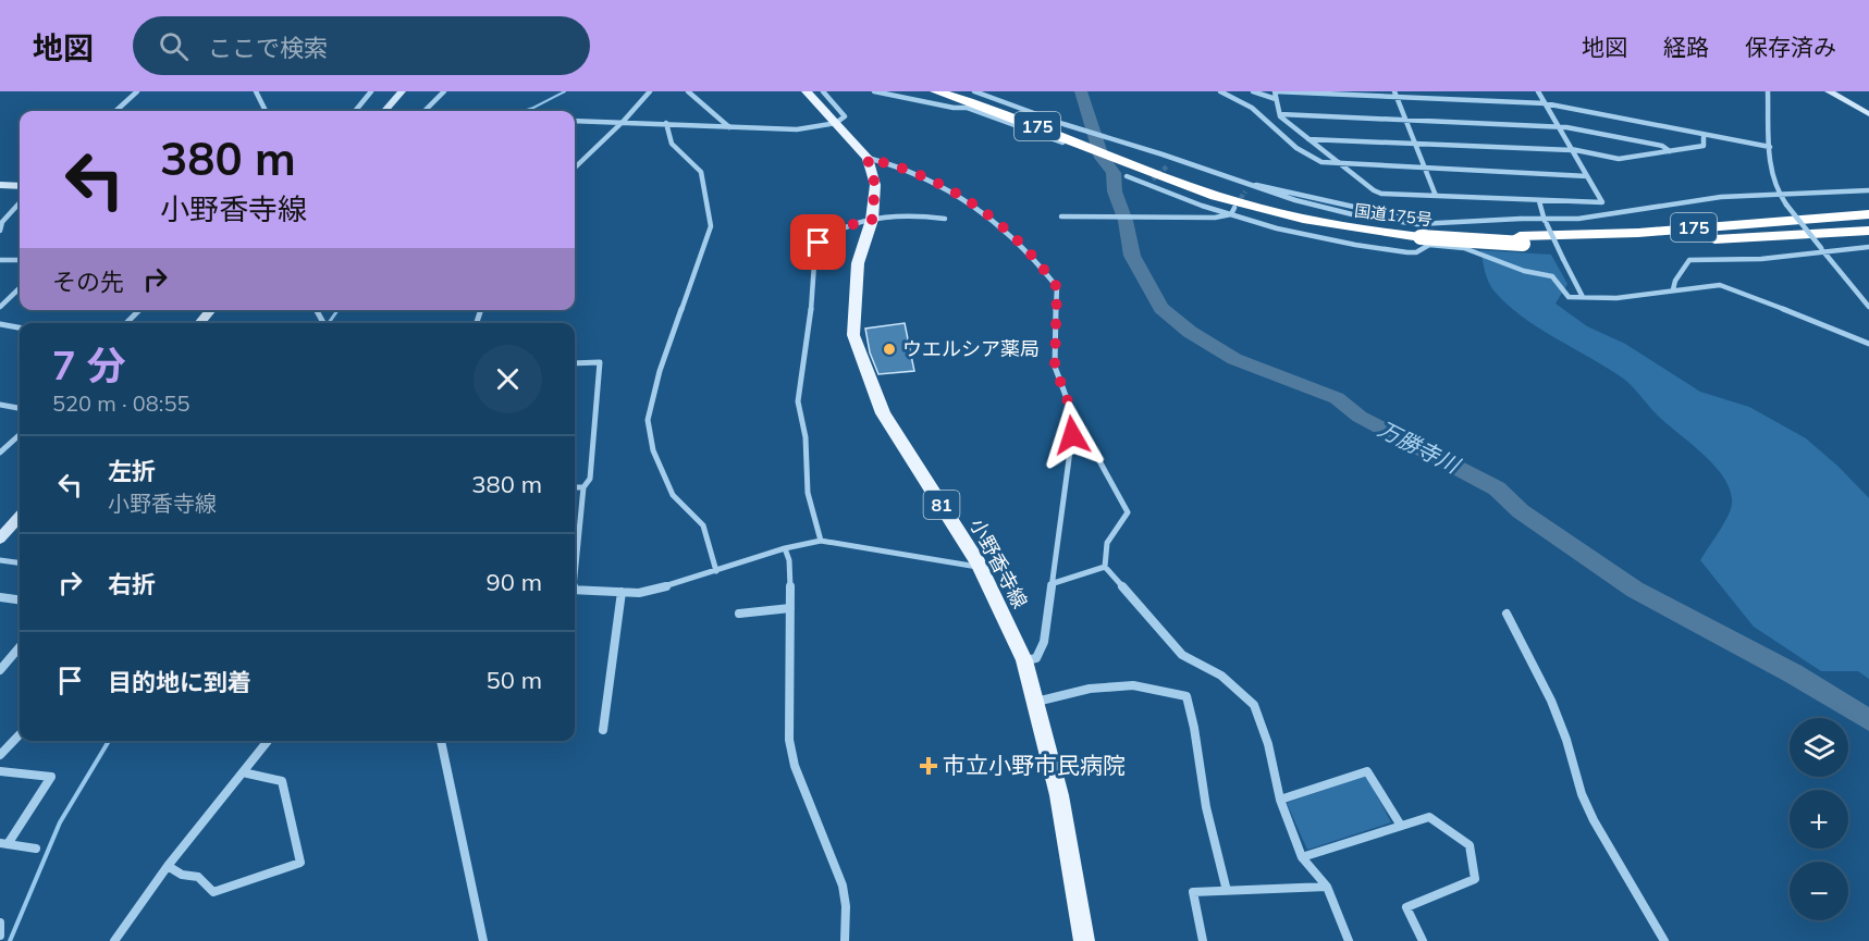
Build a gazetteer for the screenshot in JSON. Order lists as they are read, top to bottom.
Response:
{
  "streets": {
    "highway": ["175", "国道175号"],
    "main road": ["81", "小野香寺線"]
  },
  "water": ["万勝寺川"],
  "places": {
    "other": ["ウエルシア薬局"],
    "health": ["市立小野市民病院"]
  },
  "page": {
    "header": "地図",
    "search": "ここで検索",
    "nav": ["地図", "経路", "保存済み"],
    "turn": ["380 m", "小野香寺線"],
    "then": "その先",
    "heading": ["7 分", "520 m · 08:55"],
    "list": [
      {
        "name": "左折",
        "note": "小野香寺線",
        "value": "380 m"
      },
      {
        "name": "右折",
        "value": "90 m"
      },
      {
        "name": "目的地に到着",
        "value": "50 m"
      }
    ],
    "map_buttons": ["+", "−"]
  }
}
